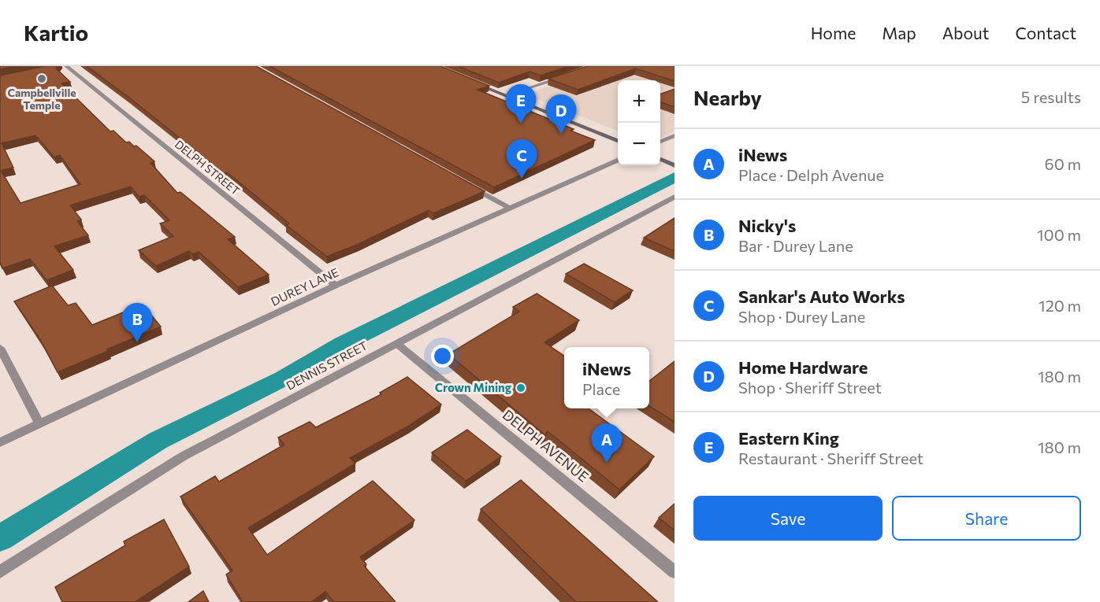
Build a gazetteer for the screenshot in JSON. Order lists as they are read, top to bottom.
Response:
{
  "streets": {
    "street": [
      "DELPH STREET",
      "DUREY LANE",
      "DENNIS STREET",
      "DELPH AVENUE"
    ]
  },
  "crossings": [
    ["DELPH STREET", "DUREY LANE"],
    ["DENNIS STREET", "DELPH AVENUE"]
  ],
  "places": ["Campbellville Temple", "Crown Mining"],
  "page": {
    "header": "Kartio",
    "nav": [
      "Home",
      "Map",
      "About",
      "Contact"
    ],
    "heading": ["Nearby", "5 results"],
    "map_buttons": ["+", "−"],
    "pins": [
      "E",
      "D",
      "C",
      "B",
      "A"
    ],
    "list": [
      {
        "mark": "A",
        "name": "iNews",
        "note": "Place · Delph Avenue",
        "value": "60 m"
      },
      {
        "mark": "B",
        "name": "Nicky's",
        "note": "Bar · Durey Lane",
        "value": "100 m"
      },
      {
        "mark": "C",
        "name": "Sankar's Auto Works",
        "note": "Shop · Durey Lane",
        "value": "120 m"
      },
      {
        "mark": "D",
        "name": "Home Hardware",
        "note": "Shop · Sheriff Street",
        "value": "180 m"
      },
      {
        "mark": "E",
        "name": "Eastern King",
        "note": "Restaurant · Sheriff Street",
        "value": "180 m"
      }
    ],
    "popup": ["iNews", "Place"],
    "buttons": ["Save", "Share"]
  }
}
